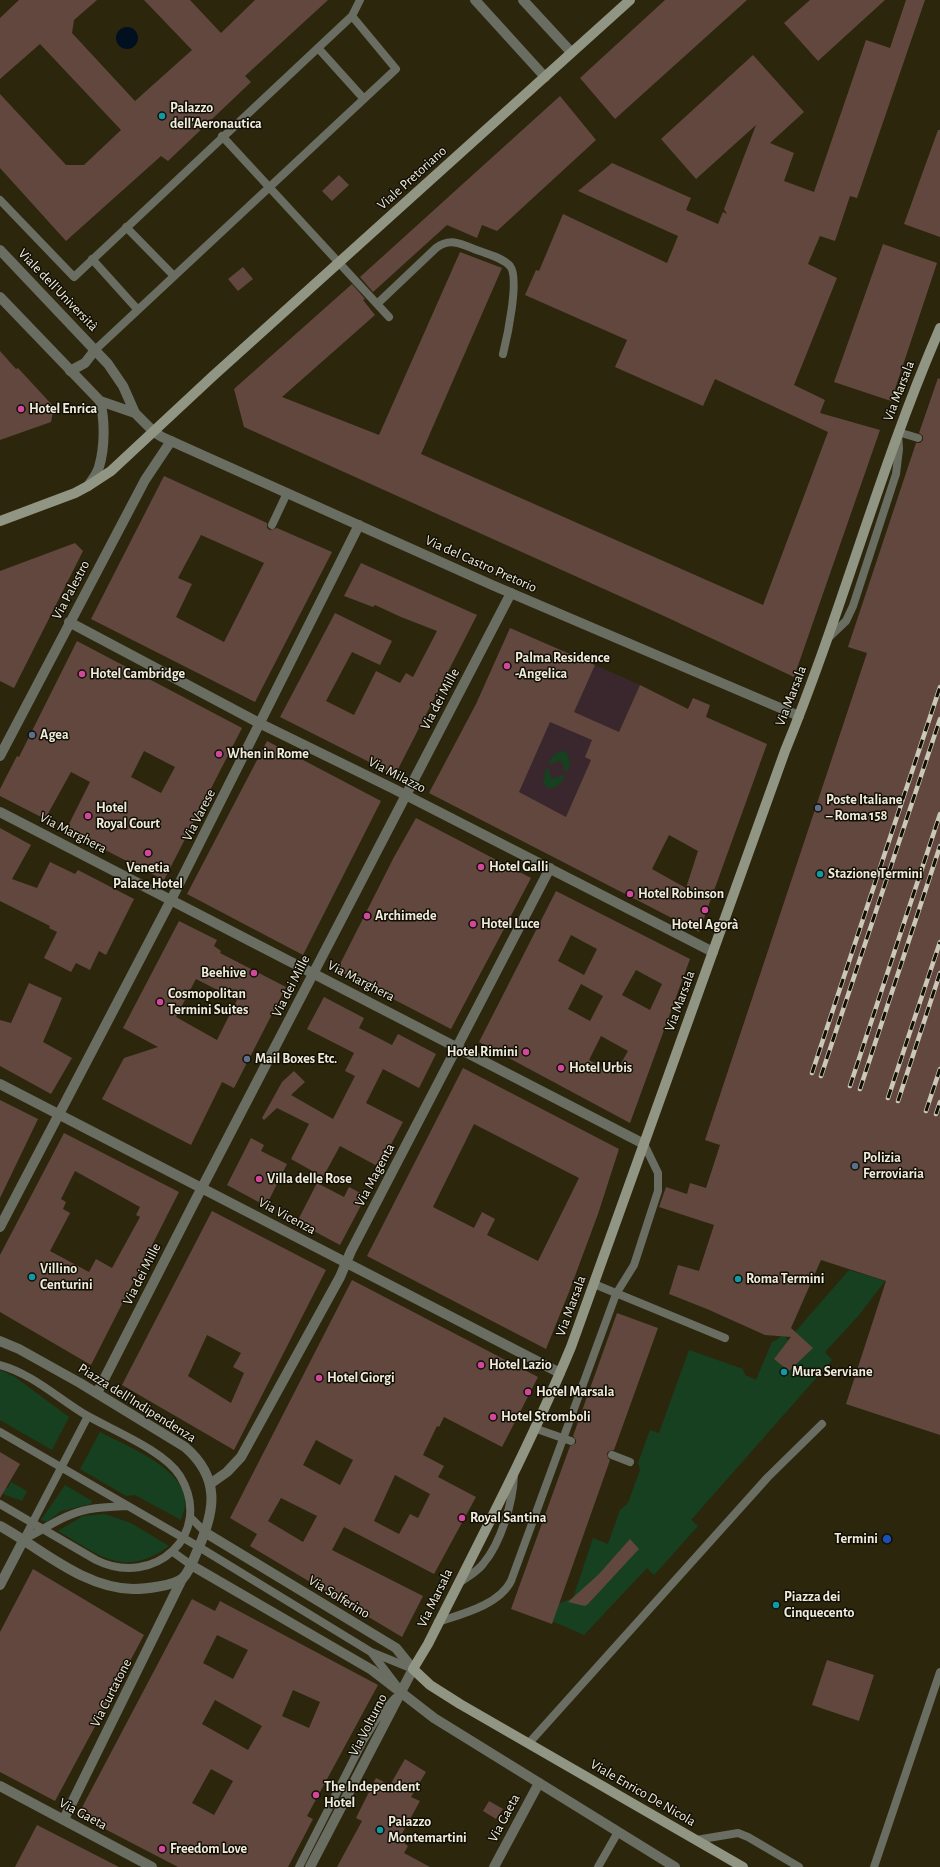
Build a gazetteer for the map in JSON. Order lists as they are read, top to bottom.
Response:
{
  "streets": {
    "main road": ["Viale Pretoriano", "Via Marsala", "Viale Enrico De Nicola"],
    "street": [
      "Viale dell'Università",
      "Via del Castro Pretorio",
      "Via Palestro",
      "Via dei Mille",
      "Via Milazzo",
      "Via Varese",
      "Via Marghera",
      "Via Magenta",
      "Via Vicenza",
      "Piazza dell'Indipendenza",
      "Via Solferino",
      "Via Curtatone",
      "Via Volturno",
      "Via Gaeta"
    ]
  },
  "crossings": [
    ["Viale Pretoriano", "Viale dell'Università"],
    ["Viale Pretoriano", "Via del Castro Pretorio"],
    ["Viale dell'Università", "Via del Castro Pretorio"],
    ["Via Marsala", "Via del Castro Pretorio"],
    ["Via Marsala", "Via Milazzo"],
    ["Via Marsala", "Via Marghera"],
    ["Via Marsala", "Via Vicenza"],
    ["Via Marsala", "Via Solferino"],
    ["Via Marsala", "Viale Enrico De Nicola"],
    ["Via del Castro Pretorio", "Via Palestro"],
    ["Via del Castro Pretorio", "Via dei Mille"],
    ["Via del Castro Pretorio", "Via Varese"],
    ["Via Palestro", "Via Milazzo"],
    ["Via dei Mille", "Via Milazzo"],
    ["Via dei Mille", "Via Marghera"],
    ["Via dei Mille", "Via Vicenza"],
    ["Via dei Mille", "Piazza dell'Indipendenza"],
    ["Via Milazzo", "Via Varese"],
    ["Via Milazzo", "Via Magenta"],
    ["Via Varese", "Via Marghera"],
    ["Via Varese", "Via Vicenza"],
    ["Via Marghera", "Via Magenta"],
    ["Via Magenta", "Via Vicenza"],
    ["Via Magenta", "Piazza dell'Indipendenza"],
    ["Piazza dell'Indipendenza", "Via Solferino"],
    ["Piazza dell'Indipendenza", "Via Curtatone"],
    ["Via Solferino", "Viale Enrico De Nicola"],
    ["Via Curtatone", "Via Gaeta"]
  ],
  "places": [
    "Palazzo dell'Aeronautica",
    "Hotel Enrica",
    "Palma Residence -Angelica",
    "Hotel Cambridge",
    "Agea",
    "When in Rome",
    "Poste Italiane – Roma 158",
    "Hotel Royal Court",
    "Venetia Palace Hotel",
    "Hotel Galli",
    "Stazione Termini",
    "Hotel Robinson",
    "Hotel Agorà",
    "Archimede",
    "Hotel Luce",
    "Beehive",
    "Cosmopolitan Termini Suites",
    "Hotel Rimini",
    "Mail Boxes Etc.",
    "Hotel Urbis",
    "Polizia Ferroviaria",
    "Villa delle Rose",
    "Villino Centurini",
    "Roma Termini",
    "Hotel Lazio",
    "Mura Serviane",
    "Hotel Giorgi",
    "Hotel Marsala",
    "Hotel Stromboli",
    "Royal Santina",
    "Termini",
    "Piazza dei Cinquecento",
    "The Independent Hotel",
    "Palazzo Montemartini",
    "Freedom Love"
  ]
}
